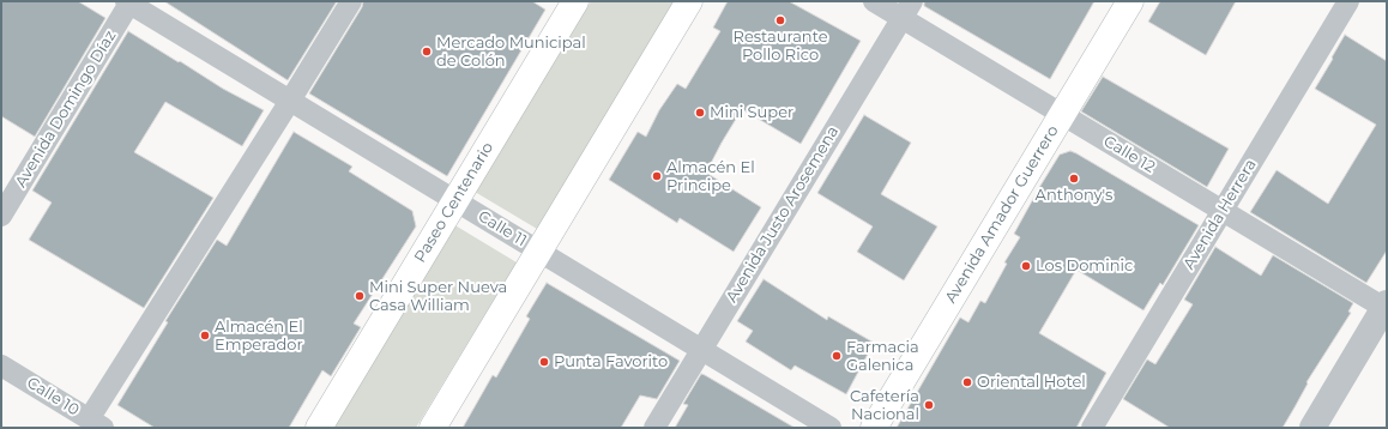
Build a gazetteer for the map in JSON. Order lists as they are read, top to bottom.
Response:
{
  "streets": {
    "main road": ["Paseo Centenario", "Avenida Amador Guerrero"],
    "street": [
      "Avenida Domingo Díaz",
      "Calle 12",
      "Avenida Justo Arosemena",
      "Avenida Herrera",
      "Calle 11",
      "Calle 10"
    ]
  },
  "crossings": [
    ["Avenida Domingo Díaz", "Calle 11"],
    ["Calle 12", "Avenida Justo Arosemena"],
    ["Calle 12", "Avenida Amador Guerrero"],
    ["Calle 12", "Avenida Herrera"],
    ["Paseo Centenario", "Calle 11"],
    ["Avenida Justo Arosemena", "Calle 11"]
  ],
  "places": [
    "Restaurante Pollo Rico",
    "Mercado Municipal de Colón",
    "Mini Super",
    "Almacén El Principe",
    "Anthony's",
    "Los Dominic",
    "Mini Super Nueva Casa William",
    "Almacén El Emperador",
    "Farmacia Galenica",
    "Punta Favorito",
    "Oriental Hotel",
    "Cafetería Nacional"
  ]
}
